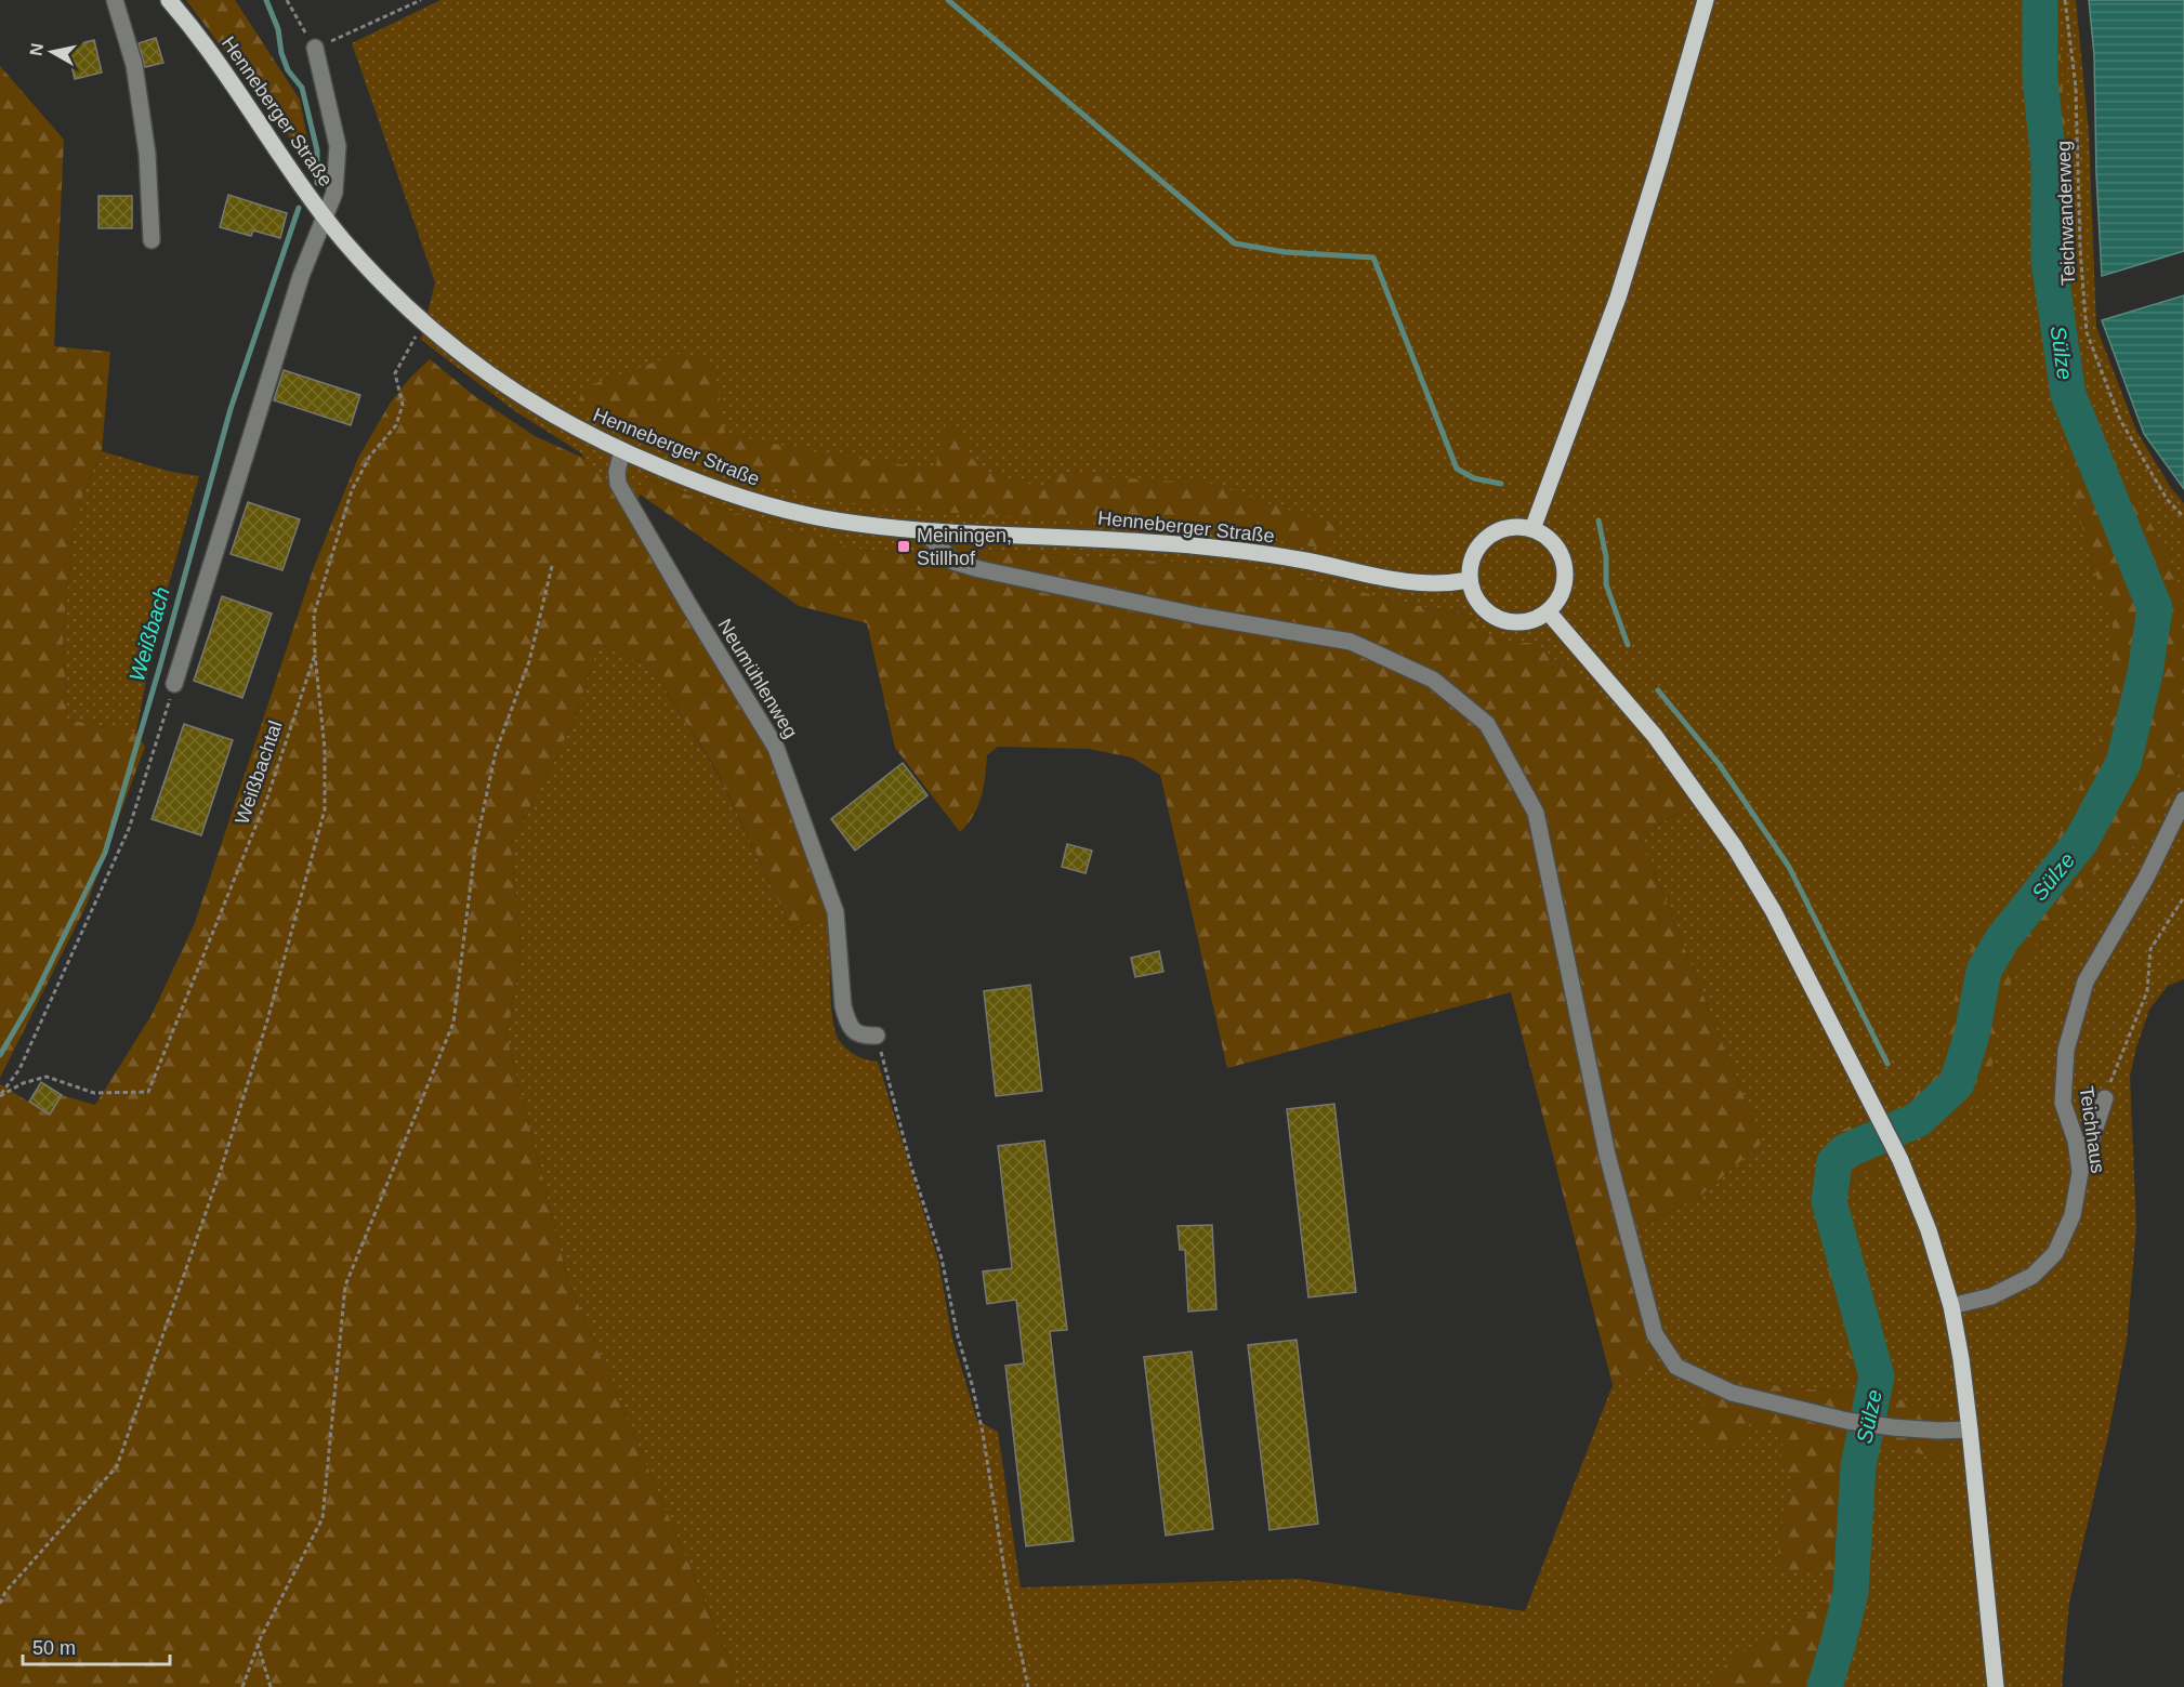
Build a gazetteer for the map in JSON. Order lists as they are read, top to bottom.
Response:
{
  "streets": {
    "main road": ["Henneberger Straße"],
    "street": ["Neumühlenweg", "Teichhaus"],
    "path": ["Teichwanderweg", "Weißbachtal"]
  },
  "crossings": [
    ["Henneberger Straße", "Neumühlenweg"],
    ["Henneberger Straße", "Weißbachtal"]
  ],
  "water": ["Sülze", "Weißbach"],
  "places": {
    "transit": ["Meiningen, Stillhof"]
  },
  "scale_bar": "50 m",
  "north": "left"
}
